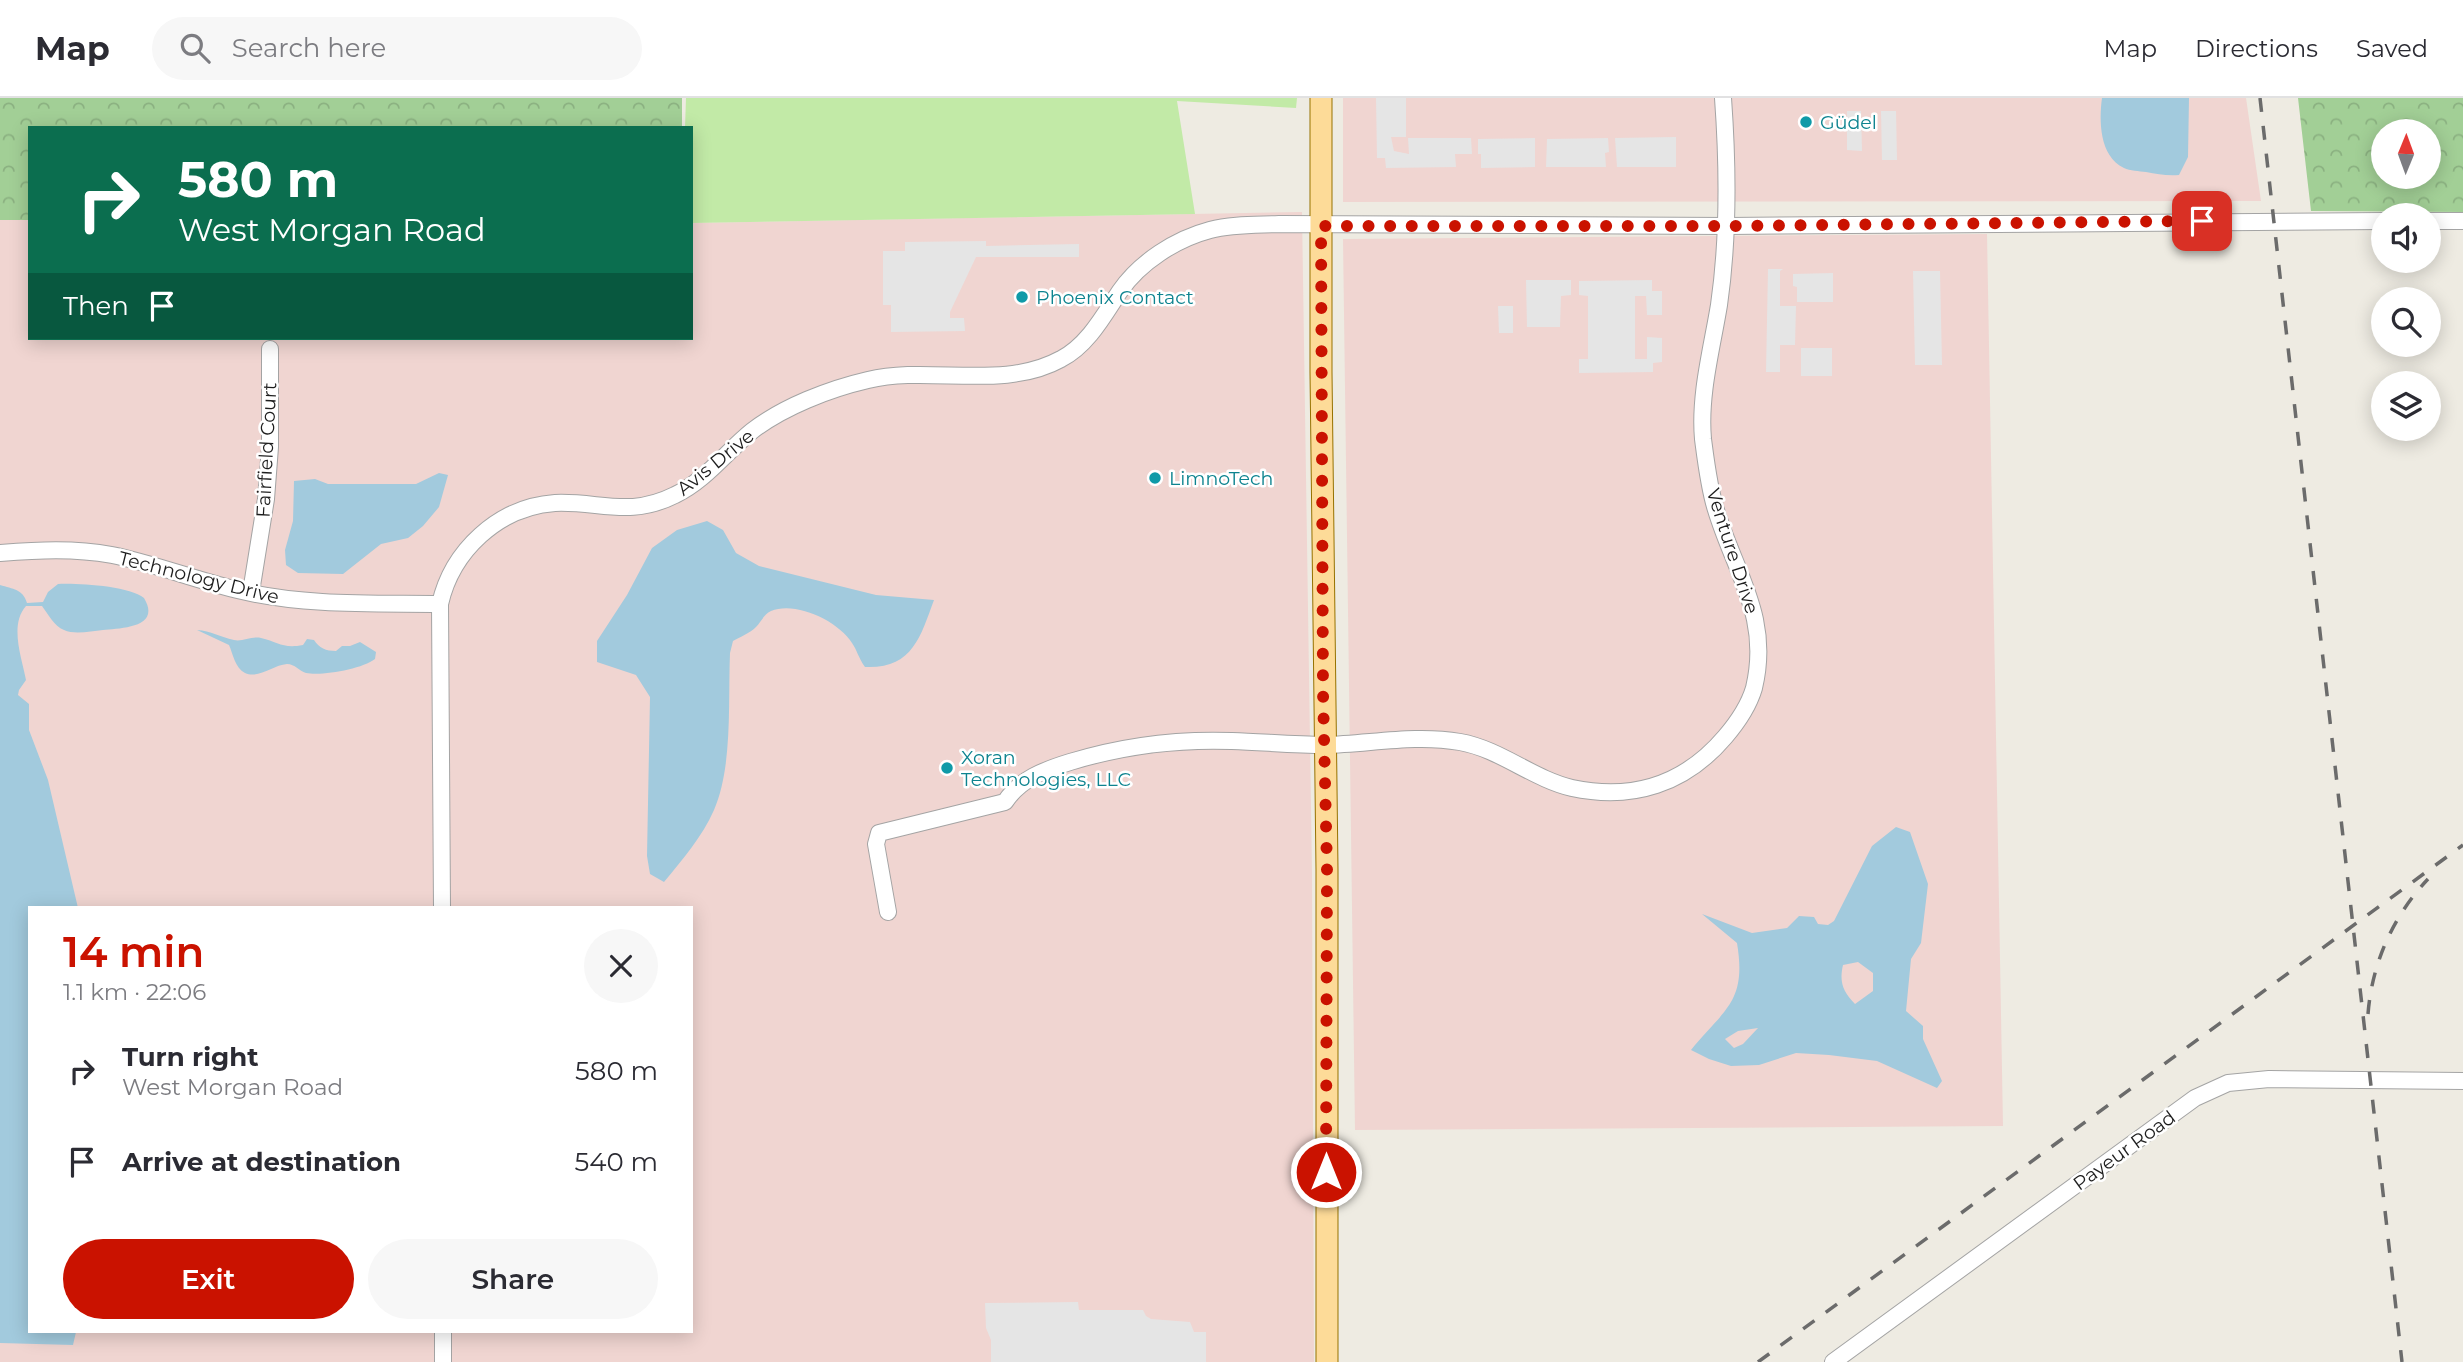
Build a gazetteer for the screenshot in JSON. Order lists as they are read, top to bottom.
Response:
{
  "streets": {
    "street": [
      "Fairfield Court",
      "Avis Drive",
      "Venture Drive",
      "Technology Drive",
      "Payeur Road"
    ]
  },
  "crossings": [
    ["Fairfield Court", "Technology Drive"],
    ["Avis Drive", "Venture Drive"],
    ["Avis Drive", "Technology Drive"]
  ],
  "places": [
    "Güdel",
    "Phoenix Contact",
    "LimnoTech",
    "Xoran Technologies, LLC"
  ],
  "north": "top",
  "page": {
    "header": "Map",
    "search": "Search here",
    "nav": ["Map", "Directions", "Saved"],
    "turn": ["580 m", "West Morgan Road"],
    "then": "Then",
    "heading": ["14 min", "1.1 km · 22:06"],
    "list": [
      {
        "name": "Turn right",
        "note": "West Morgan Road",
        "value": "580 m"
      },
      {
        "name": "Arrive at destination",
        "value": "540 m"
      }
    ],
    "buttons": ["Exit", "Share"]
  }
}
